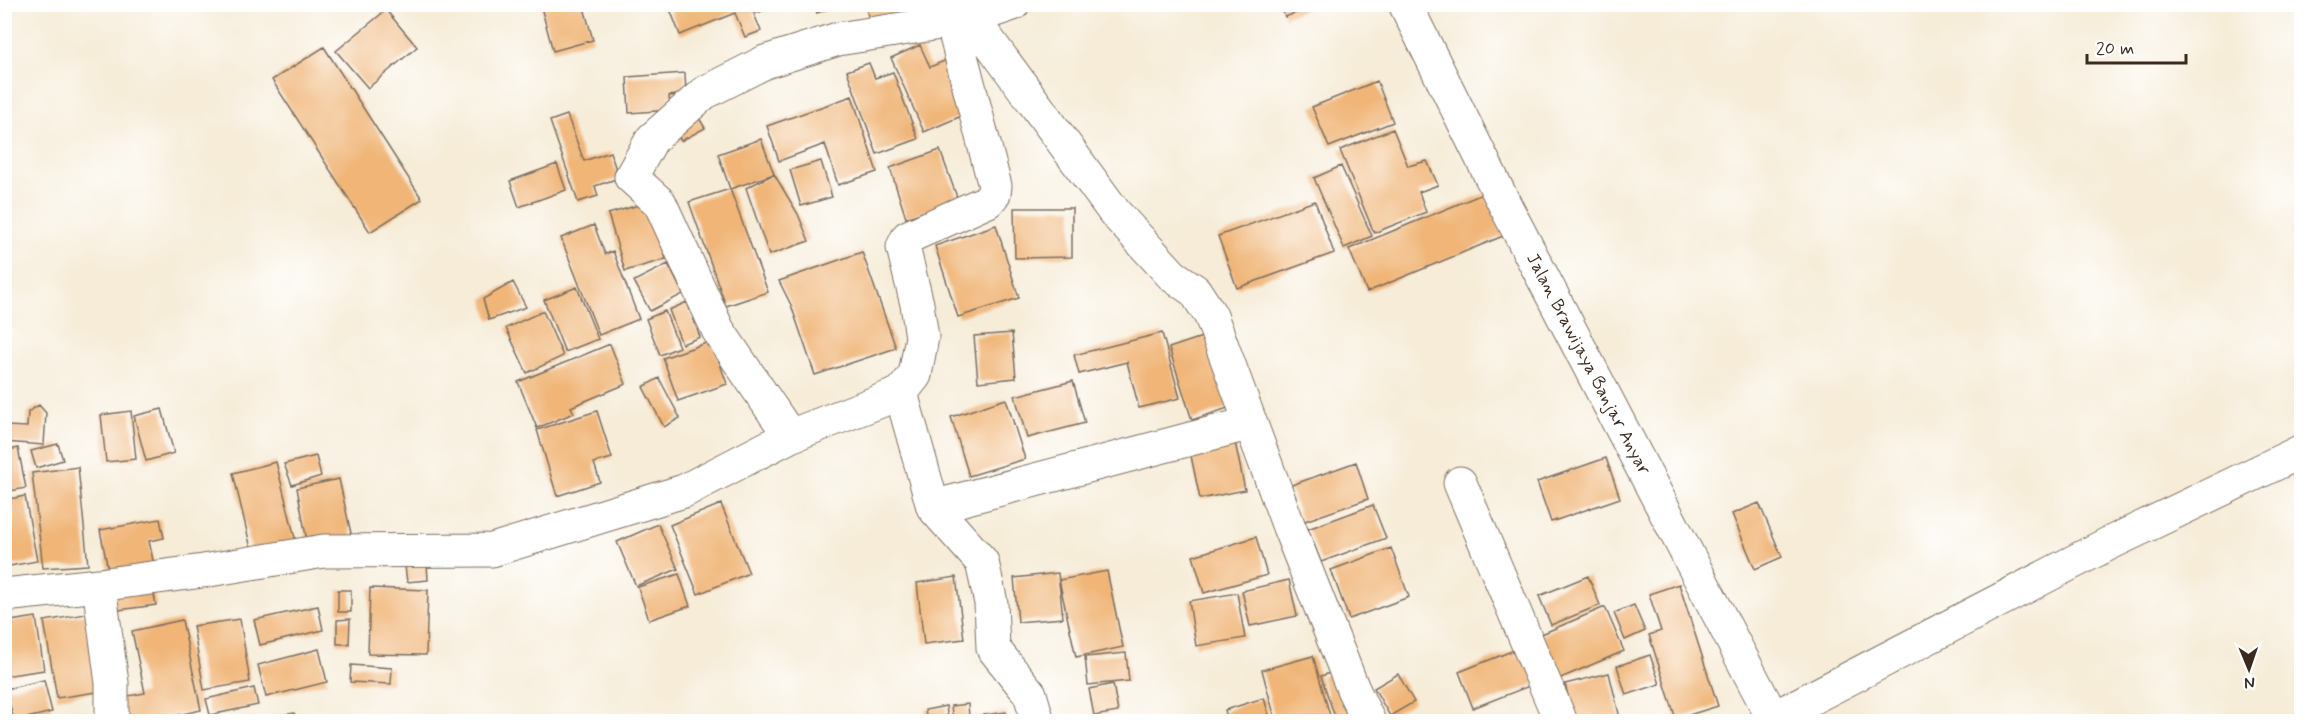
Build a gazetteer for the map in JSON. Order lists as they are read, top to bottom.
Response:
{
  "streets": {
    "street": ["Jalan Brawijaya Banjar Anyar"]
  },
  "scale_bar": "20 m",
  "north": "bottom"
}
